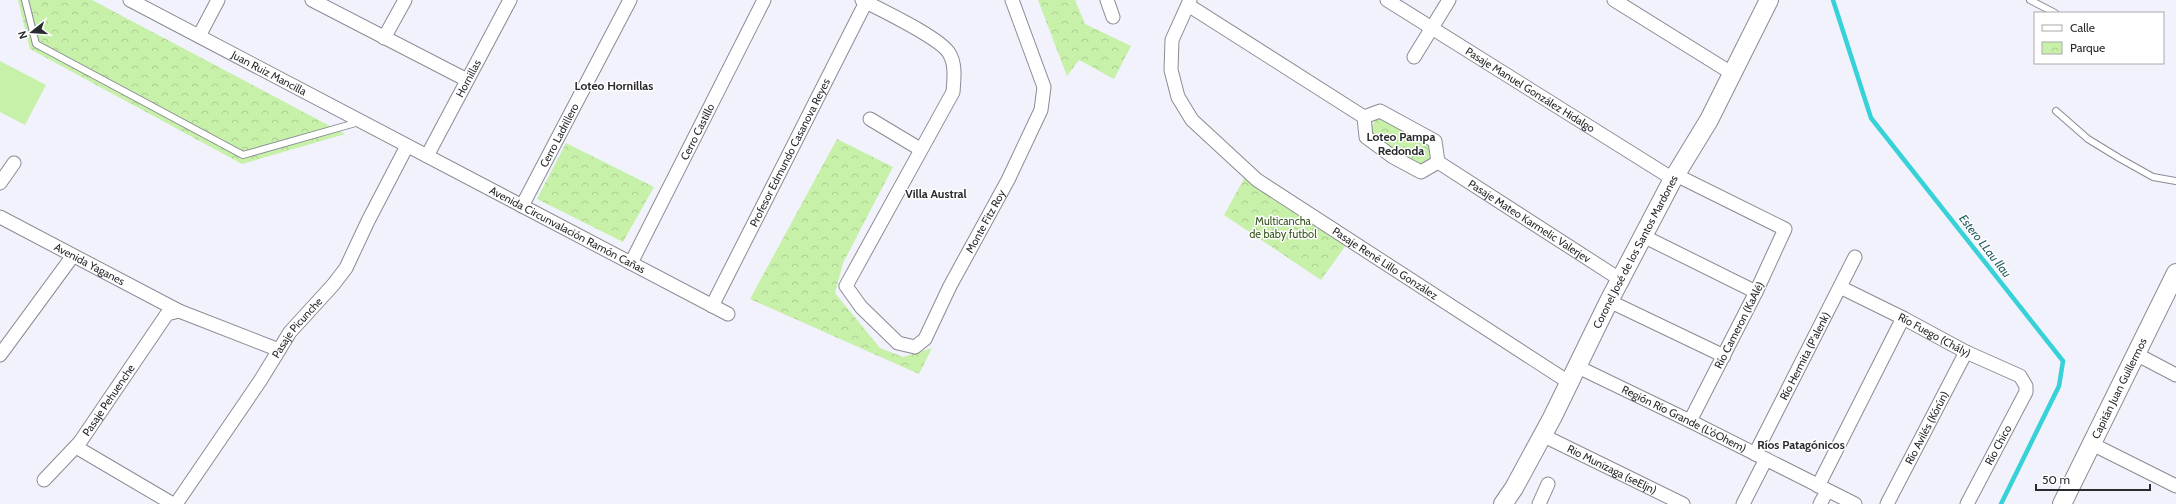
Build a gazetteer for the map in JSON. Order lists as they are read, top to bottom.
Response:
{
  "streets": {
    "street": [
      "Juan Ruiz Mancilla",
      "Hornillas",
      "Pasaje Manuel González Hidalgo",
      "Cerro Castillo",
      "Cerro Ladrillero",
      "Profesor Edmundo Casanova Reyes",
      "Monte Fitz Roy",
      "Pasaje Mateo Karmelic Valerjev",
      "Avenida Circunvalación Ramón Cañas",
      "Coronel José de los Santos Mardones",
      "Pasaje René Lillo González",
      "Avenida Yaganes",
      "Río Cameron (KaAlé)",
      "Pasaje Picunche",
      "Río Fuego (Chály)",
      "Río Hermita (P'alenk)",
      "Capitán Juan Guillermos",
      "Pasaje Pehuenche",
      "Región Río Grande (L'óOhem)",
      "Río Avilés (Kórún)",
      "Río Chico",
      "Rio Munizaga (seEljn)"
    ]
  },
  "crossings": [
    ["Juan Ruiz Mancilla", "Avenida Circunvalación Ramón Cañas"],
    ["Juan Ruiz Mancilla", "Pasaje Picunche"],
    ["Hornillas", "Avenida Circunvalación Ramón Cañas"],
    ["Pasaje Manuel González Hidalgo", "Coronel José de los Santos Mardones"],
    ["Pasaje Manuel González Hidalgo", "Río Cameron (KaAlé)"],
    ["Cerro Castillo", "Avenida Circunvalación Ramón Cañas"],
    ["Cerro Ladrillero", "Avenida Circunvalación Ramón Cañas"],
    ["Profesor Edmundo Casanova Reyes", "Avenida Circunvalación Ramón Cañas"],
    ["Pasaje Mateo Karmelic Valerjev", "Coronel José de los Santos Mardones"],
    ["Avenida Circunvalación Ramón Cañas", "Pasaje Picunche"],
    ["Coronel José de los Santos Mardones", "Pasaje René Lillo González"],
    ["Coronel José de los Santos Mardones", "Región Río Grande (L'óOhem)"],
    ["Coronel José de los Santos Mardones", "Rio Munizaga (seEljn)"],
    ["Avenida Yaganes", "Pasaje Picunche"],
    ["Avenida Yaganes", "Pasaje Pehuenche"],
    ["Río Cameron (KaAlé)", "Región Río Grande (L'óOhem)"],
    ["Río Fuego (Chály)", "Río Hermita (P'alenk)"],
    ["Río Fuego (Chály)", "Río Avilés (Kórún)"],
    ["Río Fuego (Chály)", "Río Chico"],
    ["Río Hermita (P'alenk)", "Región Río Grande (L'óOhem)"]
  ],
  "districts": [
    "Loteo Hornillas",
    "Loteo Pampa Redonda",
    "Villa Austral",
    "Ríos Patagónicos"
  ],
  "water": ["Estero LLau llau"],
  "parks": ["Multicancha de baby futbol"],
  "legend": ["Calle", "Parque"],
  "scale_bar": "50 m",
  "north": "left"
}
